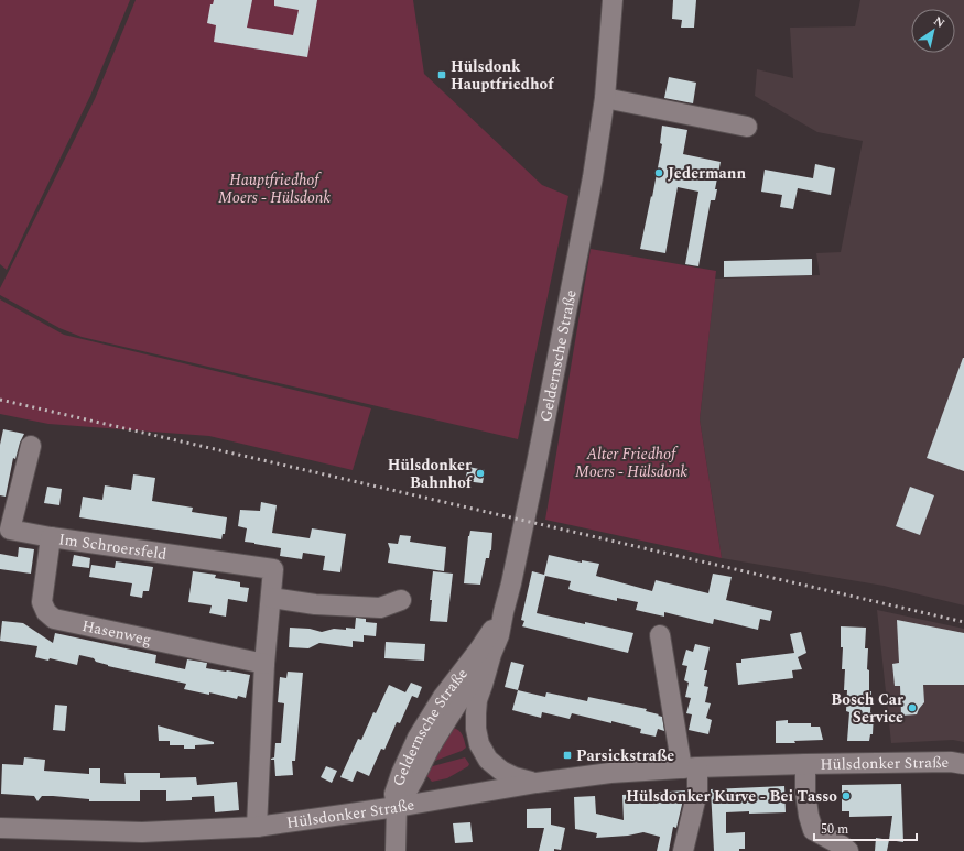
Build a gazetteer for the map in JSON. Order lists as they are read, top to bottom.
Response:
{
  "streets": {
    "street": [
      "Geldernsche Straße",
      "Im Schroersfeld",
      "Hasenweg",
      "Hülsdonker Straße"
    ]
  },
  "crossings": [
    ["Geldernsche Straße", "Hülsdonker Straße"],
    ["Im Schroersfeld", "Hasenweg"],
    ["Im Schroersfeld", "Hülsdonker Straße"]
  ],
  "parks": ["Hauptfriedhof Moers - Hülsdonk", "Alter Friedhof Moers - Hülsdonk"],
  "places": {
    "transit": ["Hülsdonk Hauptfriedhof", "Parsickstraße"],
    "other": [
      "Jedermann",
      "Hülsdonker Bahnhof",
      "Bosch Car Service",
      "Hülsdonker Kurve - Bei Tasso"
    ]
  },
  "scale_bar": "50 m",
  "north": "top right"
}
